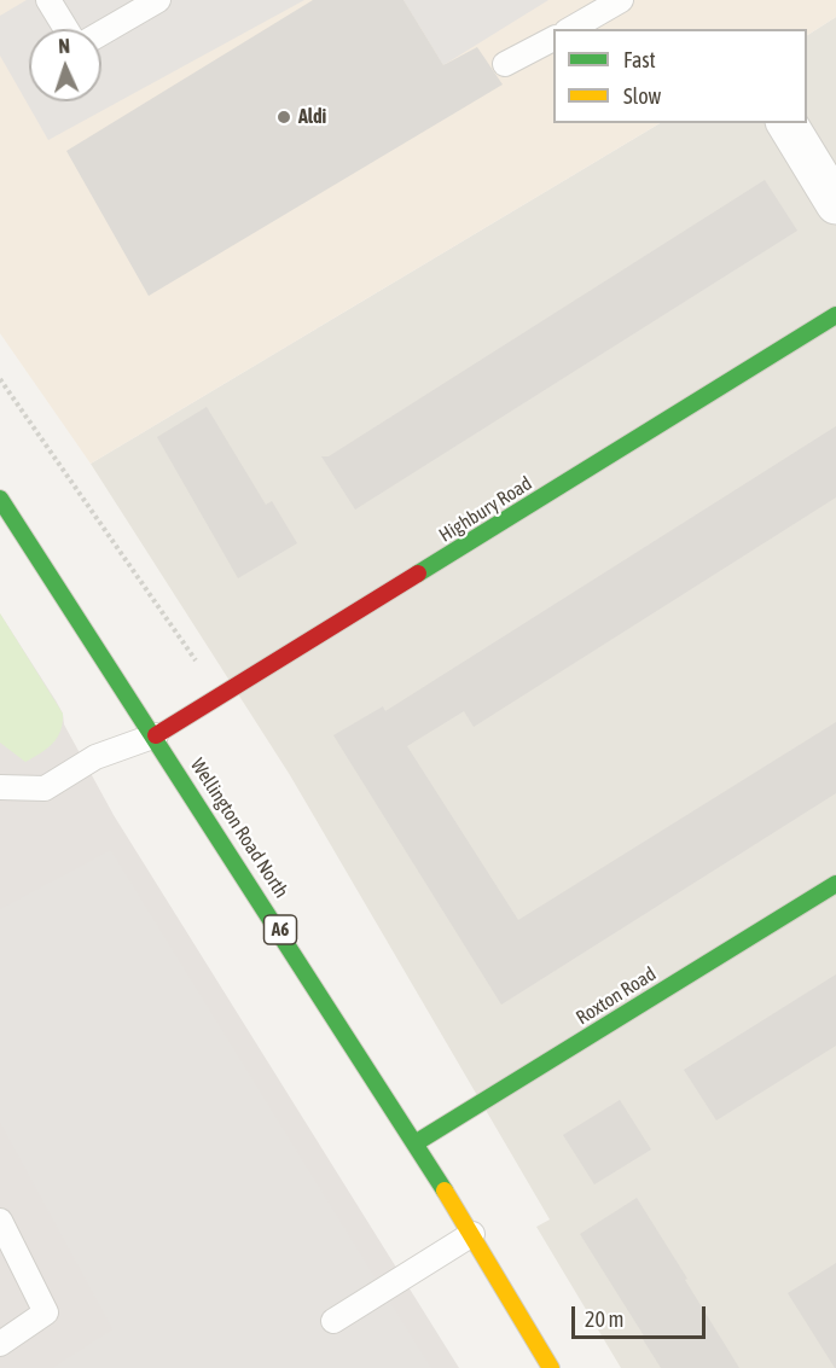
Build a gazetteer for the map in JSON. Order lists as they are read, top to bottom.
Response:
{
  "streets": {
    "main road": [
      "Highbury Road",
      "Wellington Road North",
      "A6",
      "Roxton Road"
    ]
  },
  "crossings": [
    ["Highbury Road", "Wellington Road North"],
    ["Wellington Road North", "Roxton Road"]
  ],
  "places": ["Aldi"],
  "legend": ["Fast", "Slow"],
  "scale_bar": "20 m",
  "north": "top"
}
